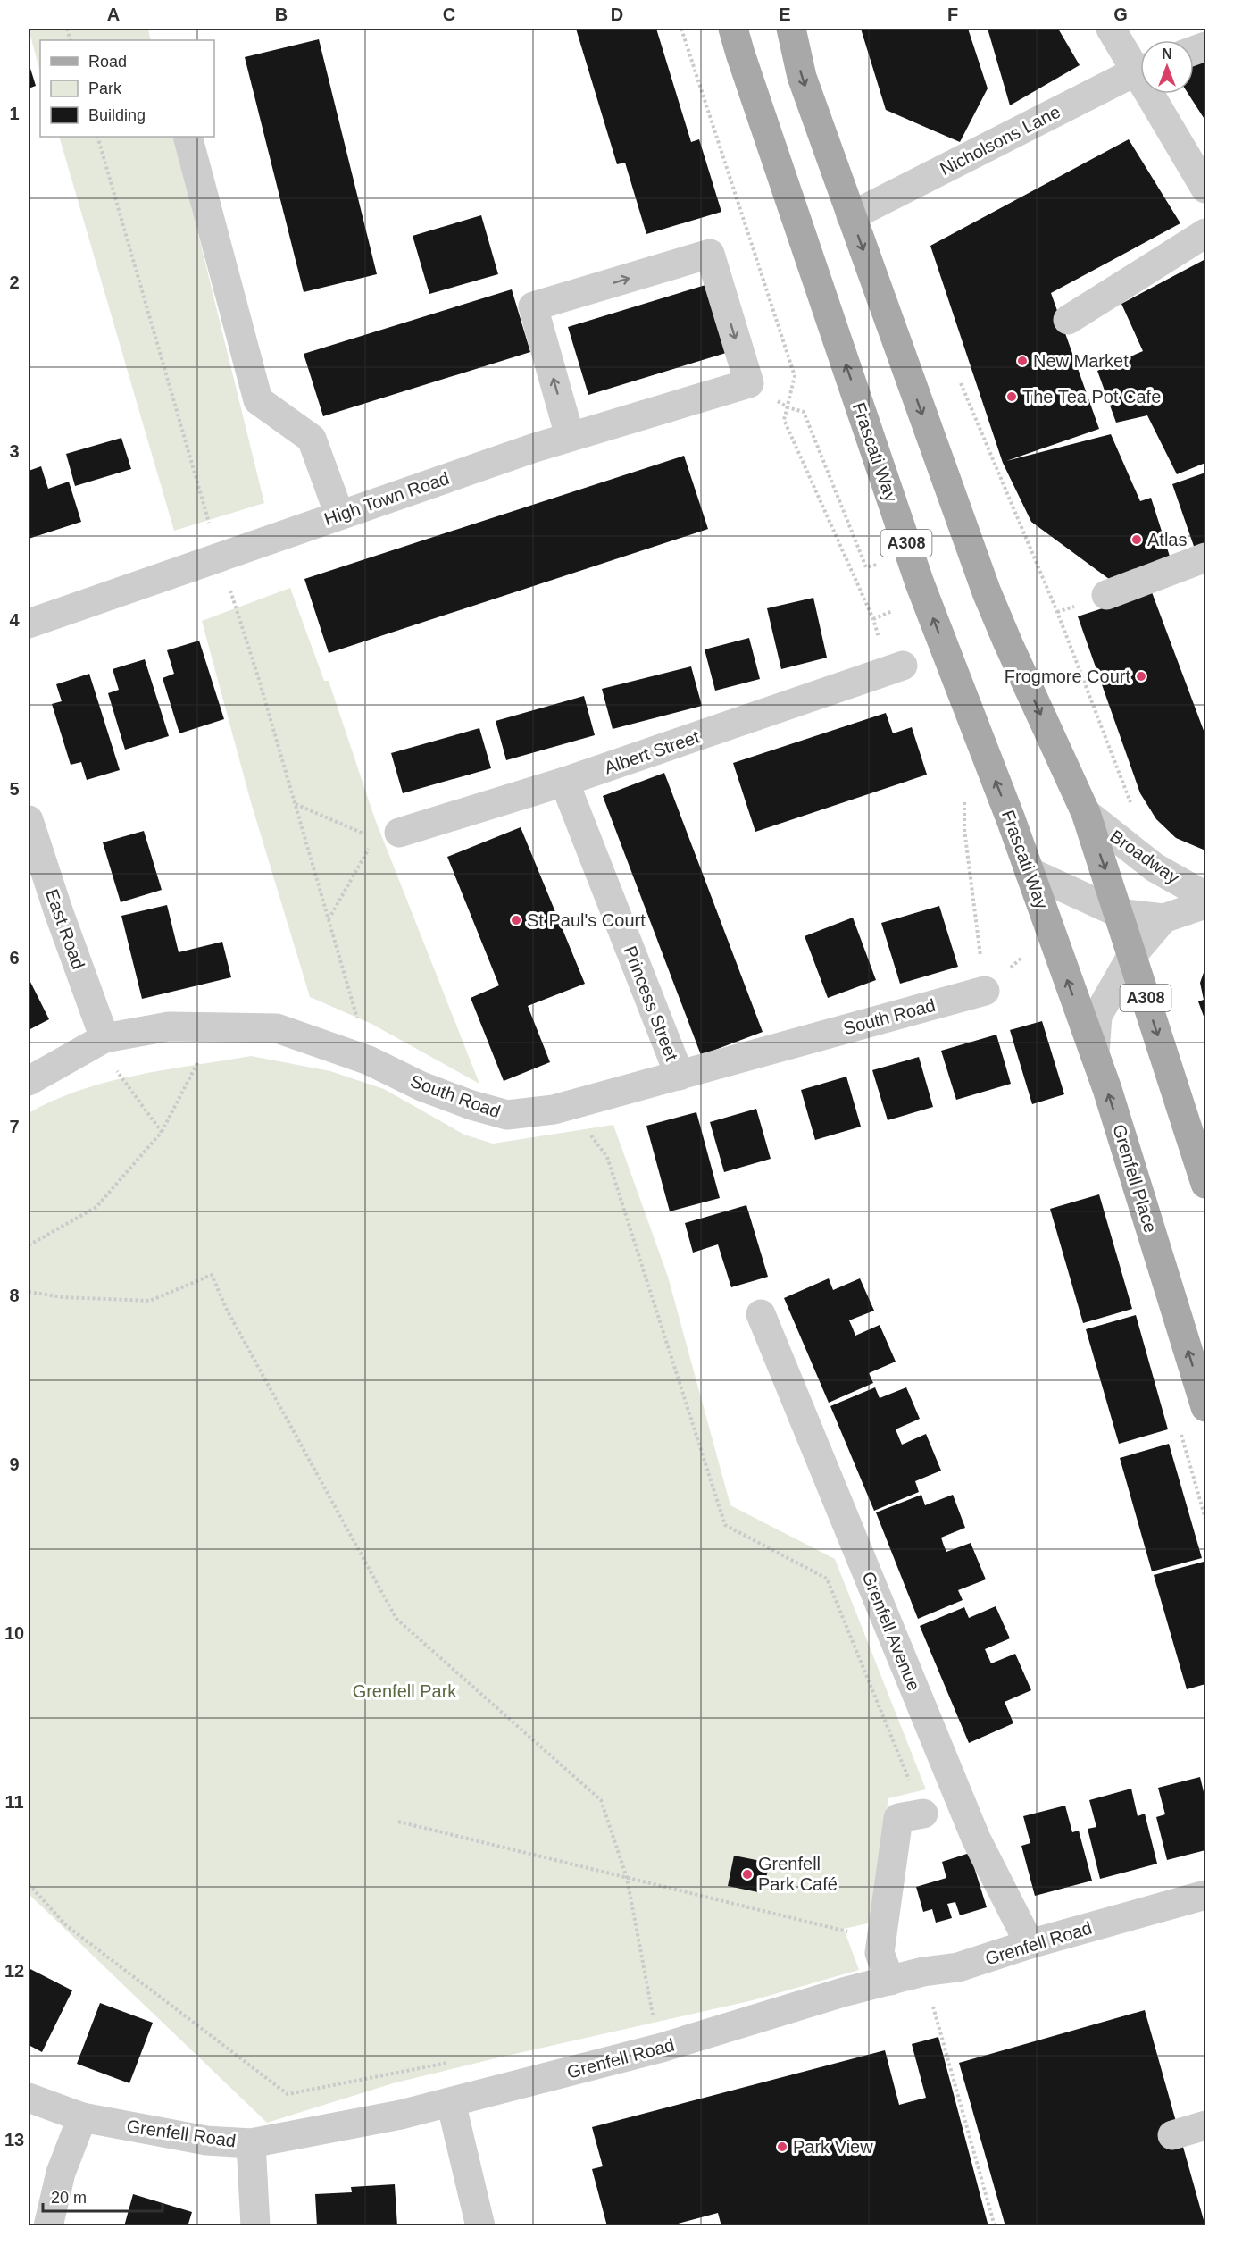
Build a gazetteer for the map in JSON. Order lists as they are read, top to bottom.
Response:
{
  "streets": {
    "main road": ["Frascati Way", "A308", "Grenfell Place"],
    "street": [
      "Nicholsons Lane",
      "High Town Road",
      "Albert Street",
      "Broadway",
      "East Road",
      "Princess Street",
      "South Road",
      "Grenfell Avenue",
      "Grenfell Road"
    ]
  },
  "crossings": [
    ["Nicholsons Lane", "A308"],
    ["Frascati Way", "Grenfell Place"],
    ["A308", "Broadway"],
    ["A308", "Grenfell Place"],
    ["Albert Street", "Princess Street"],
    ["East Road", "South Road"],
    ["Princess Street", "South Road"],
    ["Grenfell Avenue", "Grenfell Road"]
  ],
  "one_way": ["Grenfell Place"],
  "parks": ["Grenfell Park"],
  "places": [
    "New Market",
    "The Tea Pot Cafe",
    "Atlas",
    "Frogmore Court",
    "St Paul's Court",
    "Grenfell Park Café",
    "Park View"
  ],
  "legend": ["Road", "Park", "Building"],
  "scale_bar": "20 m",
  "north": "top",
  "grid": {
    "columns": [
      "A",
      "B",
      "C",
      "D",
      "E",
      "F",
      "G"
    ],
    "rows": [
      "1",
      "2",
      "3",
      "4",
      "5",
      "6",
      "7",
      "8",
      "9",
      "10",
      "11",
      "12",
      "13"
    ]
  }
}
